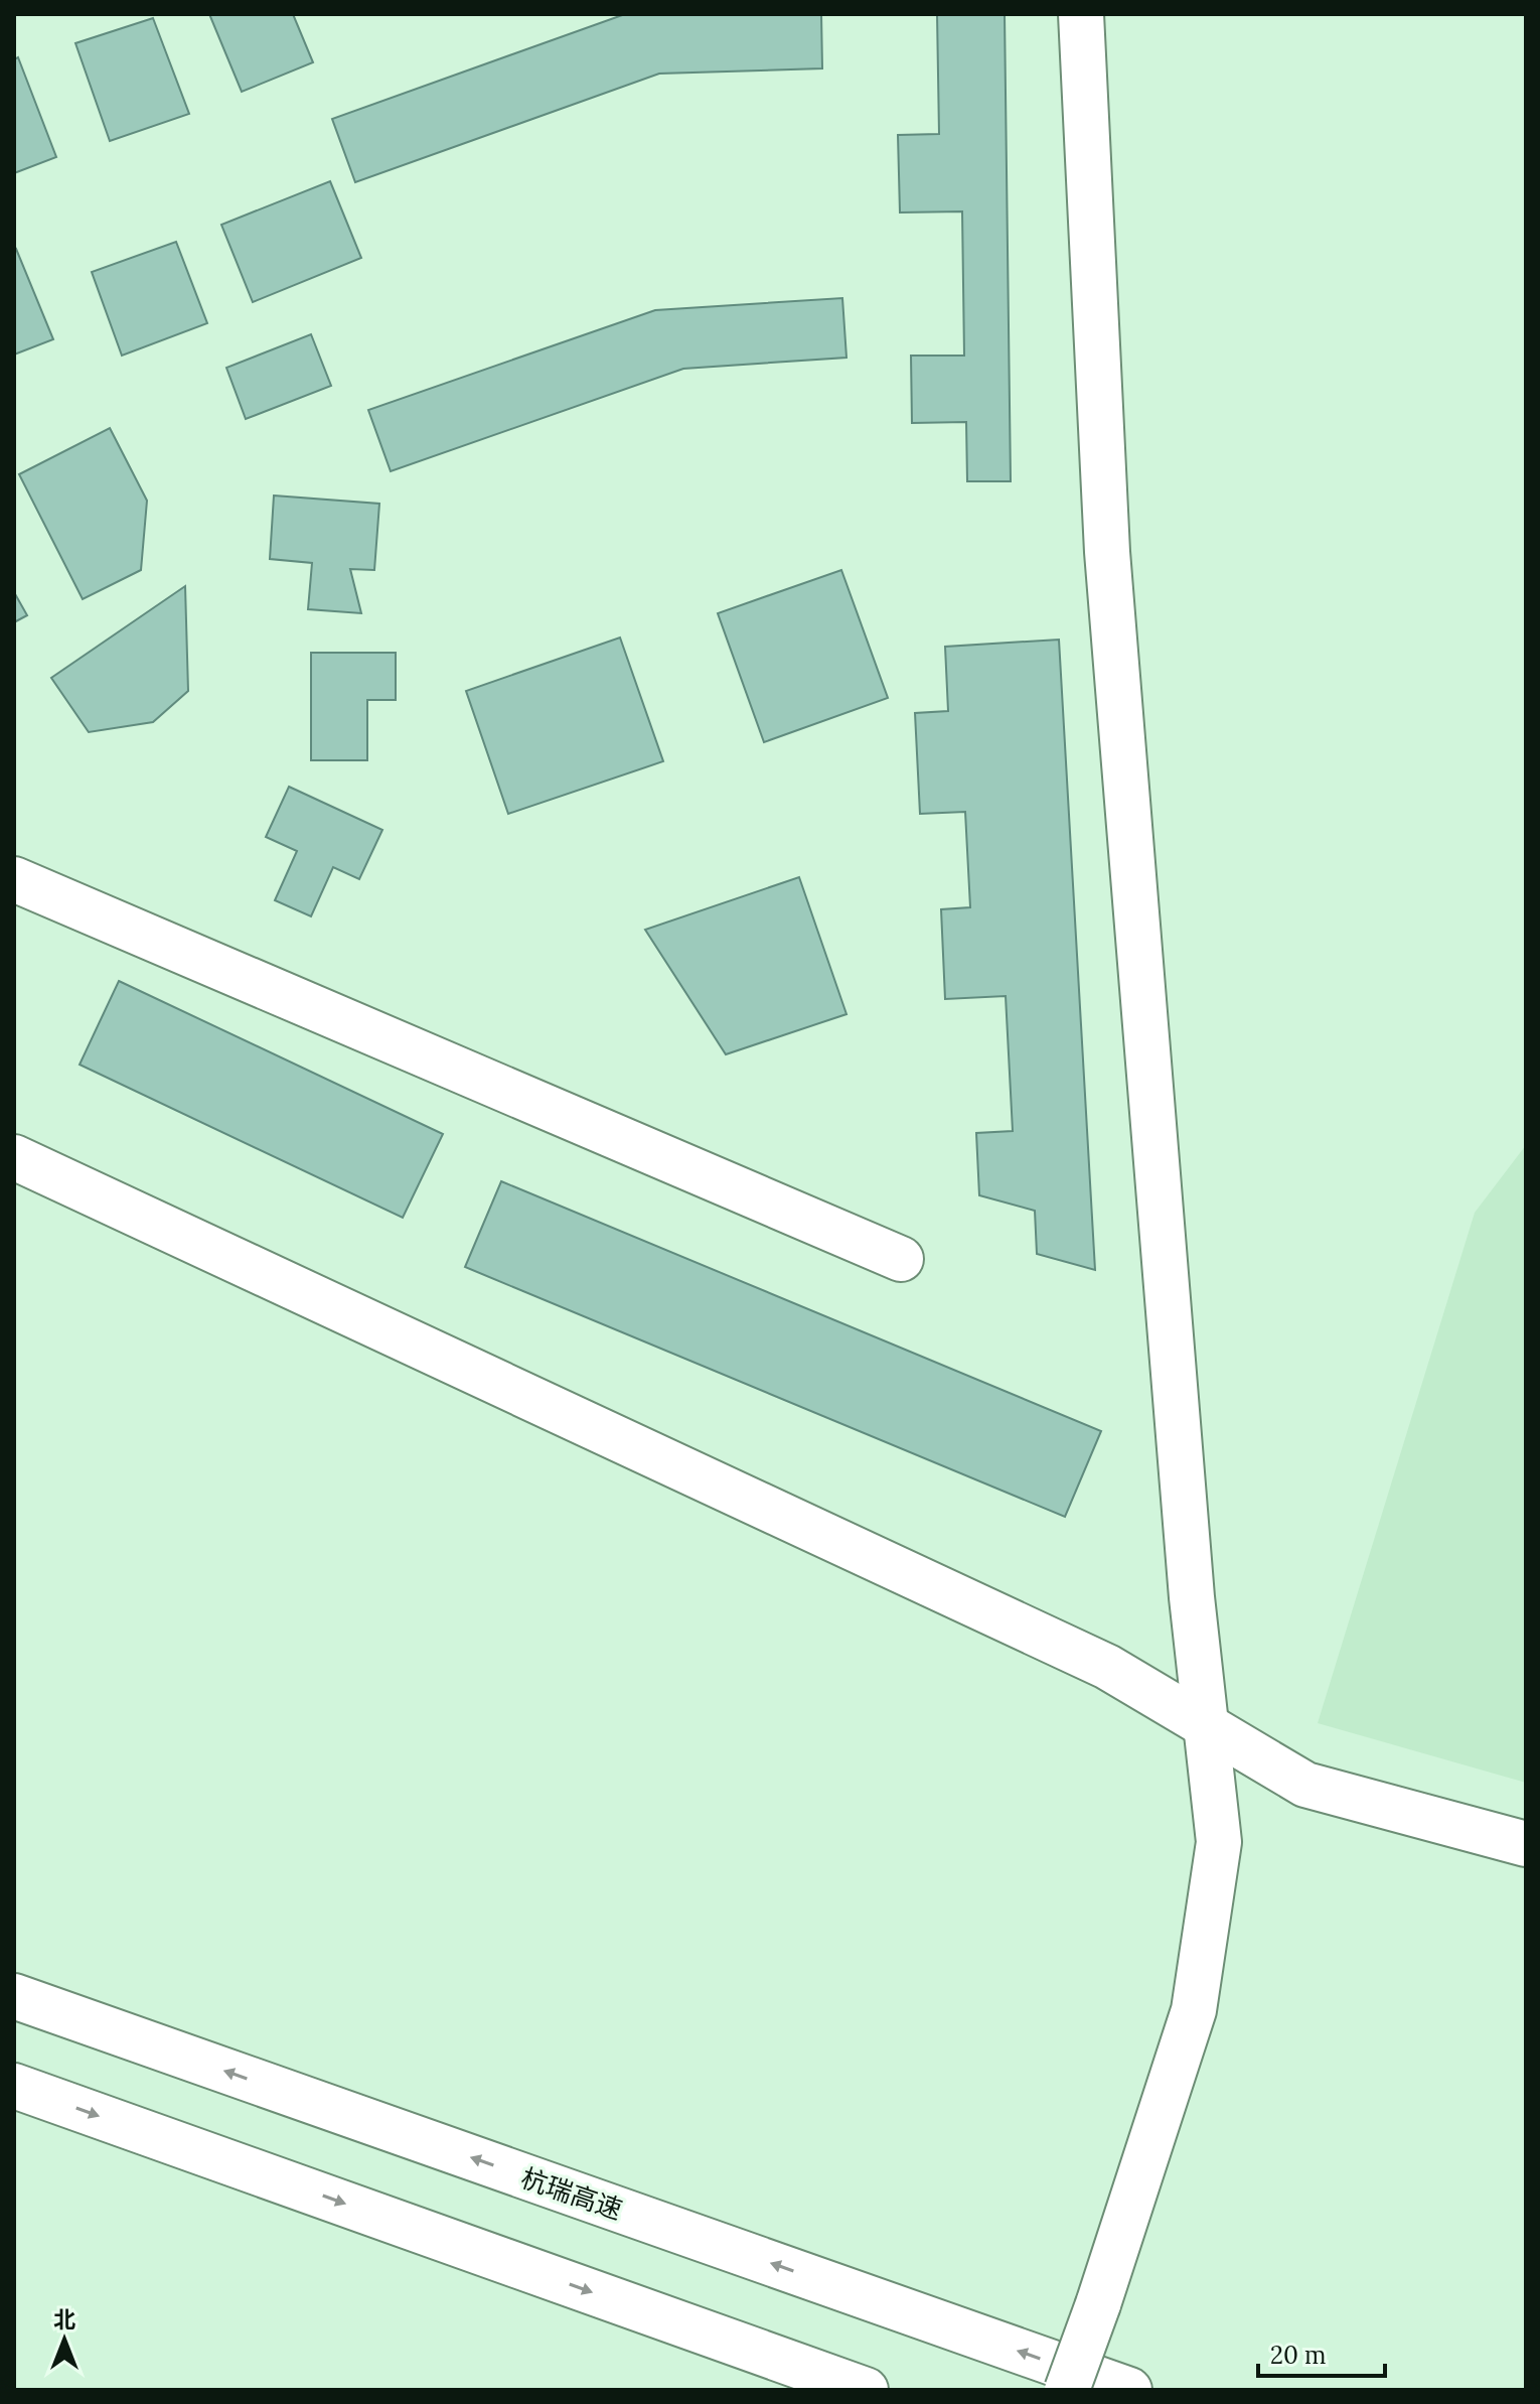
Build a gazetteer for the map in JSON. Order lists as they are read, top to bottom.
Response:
{
  "streets": {
    "main road": ["杭瑞高速"]
  },
  "scale_bar": "20 m",
  "north": "top"
}
